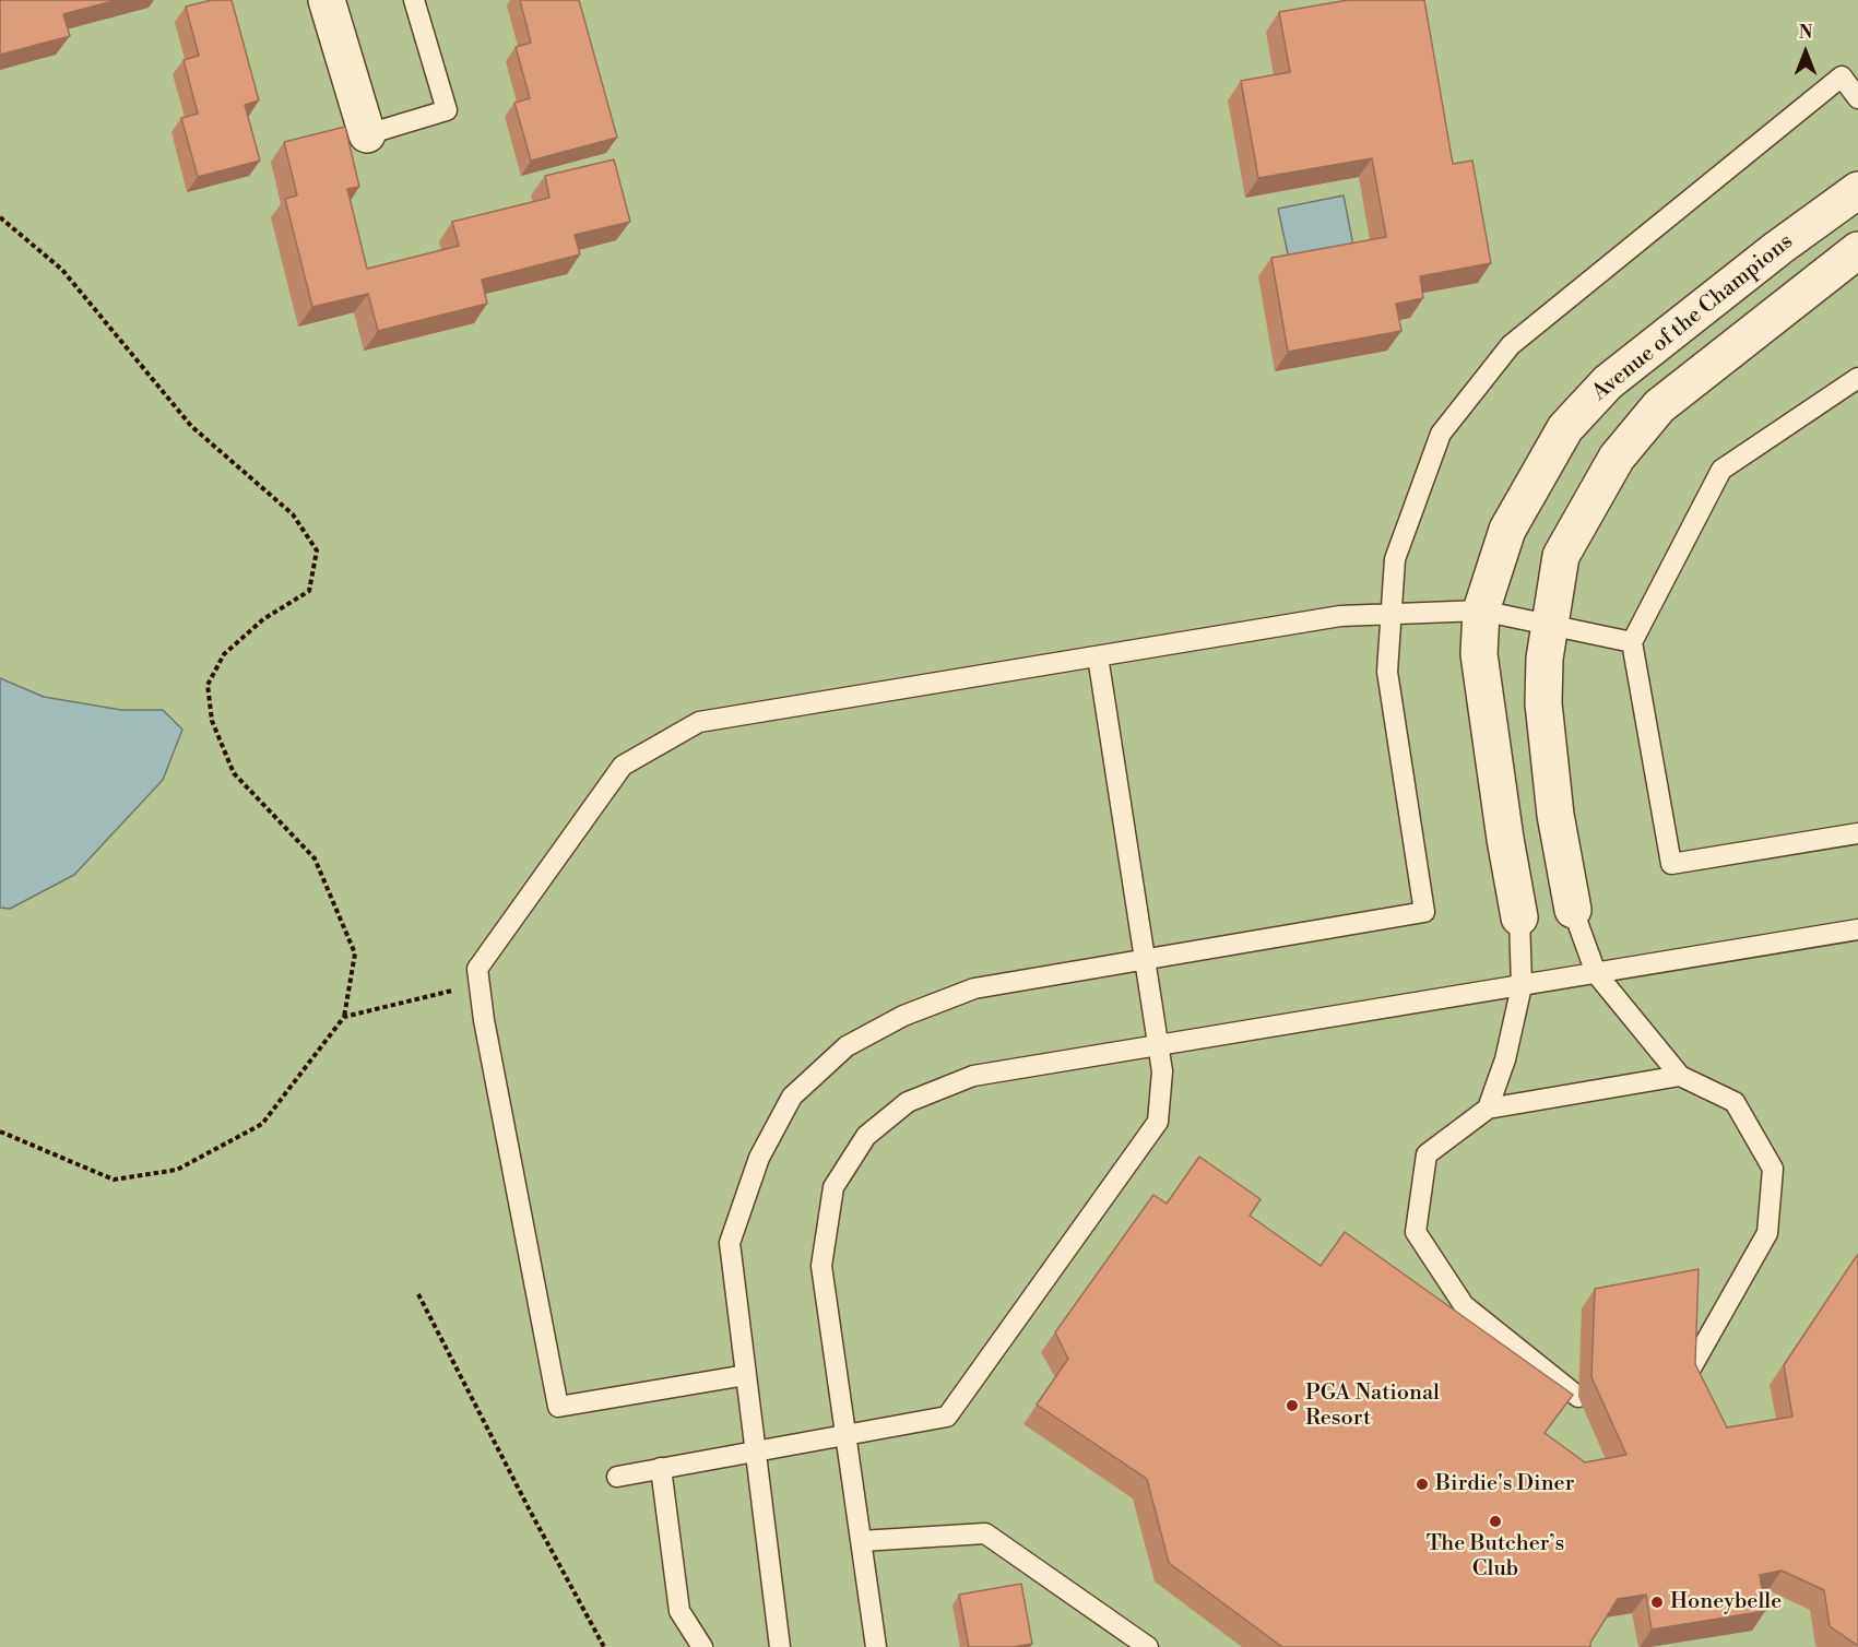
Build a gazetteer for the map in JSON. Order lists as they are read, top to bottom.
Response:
{
  "streets": {
    "street": ["Avenue of the Champions"]
  },
  "places": [
    "PGA National Resort",
    "Birdie's Diner",
    "The Butcher’s Club",
    "Honeybelle"
  ],
  "north": "top"
}
